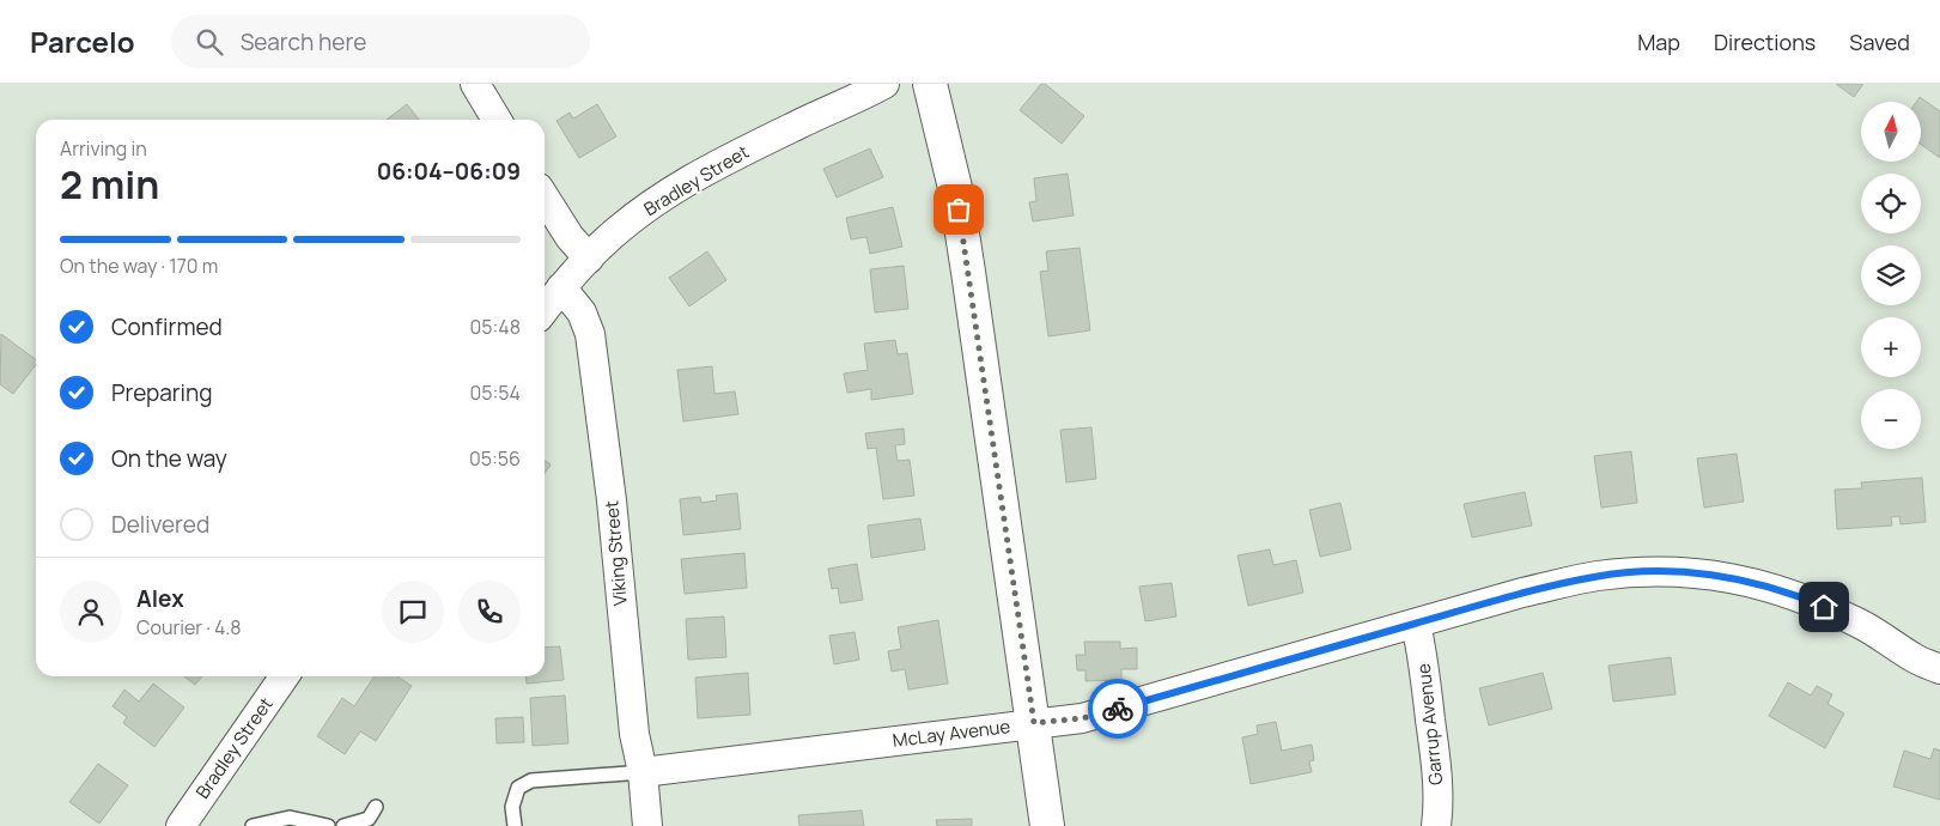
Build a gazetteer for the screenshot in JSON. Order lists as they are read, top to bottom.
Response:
{
  "streets": {
    "street": [
      "Bradley Street",
      "Viking Street",
      "Garrup Avenue",
      "McLay Avenue"
    ]
  },
  "crossings": [
    ["Bradley Street", "Viking Street"],
    ["Viking Street", "McLay Avenue"],
    ["Garrup Avenue", "McLay Avenue"]
  ],
  "north": "top",
  "page": {
    "header": "Parcelo",
    "search": "Search here",
    "nav": ["Map", "Directions", "Saved"],
    "map_buttons": ["+", "−"],
    "heading": ["2 min", "Arriving in", "06:04–06:09"],
    "panel": ["Alex", "Courier · 4.8"],
    "bar": "On the way · 170 m",
    "list": [
      ["Confirmed", "05:48"],
      ["Preparing", "05:54"],
      ["On the way", "05:56"],
      "Delivered"
    ]
  }
}
